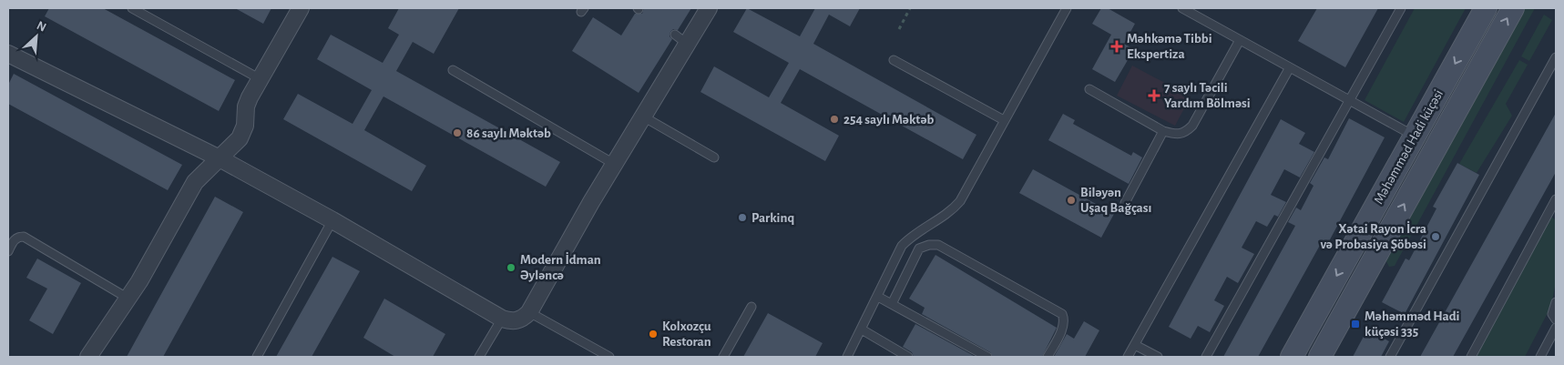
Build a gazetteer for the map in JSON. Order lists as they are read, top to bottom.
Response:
{
  "streets": {
    "street": ["Məhəmməd Hadi küçəsi"]
  },
  "places": {
    "health": ["Məhkəmə Tibbi Ekspertiza", "7 saylı Təcili Yardım Bölməsi"],
    "other": [
      "254 saylı Məktəb",
      "86 saylı Məktəb",
      "Biləyən Uşaq Bağçası",
      "Parkinq",
      "Xətai Rayon İcra və Probasiya Şöbəsi",
      "Modern İdman Əyləncə",
      "Kolxozçu Restoran"
    ],
    "transit": ["Məhəmməd Hadi küçəsi 335"]
  },
  "north": "top right"
}
